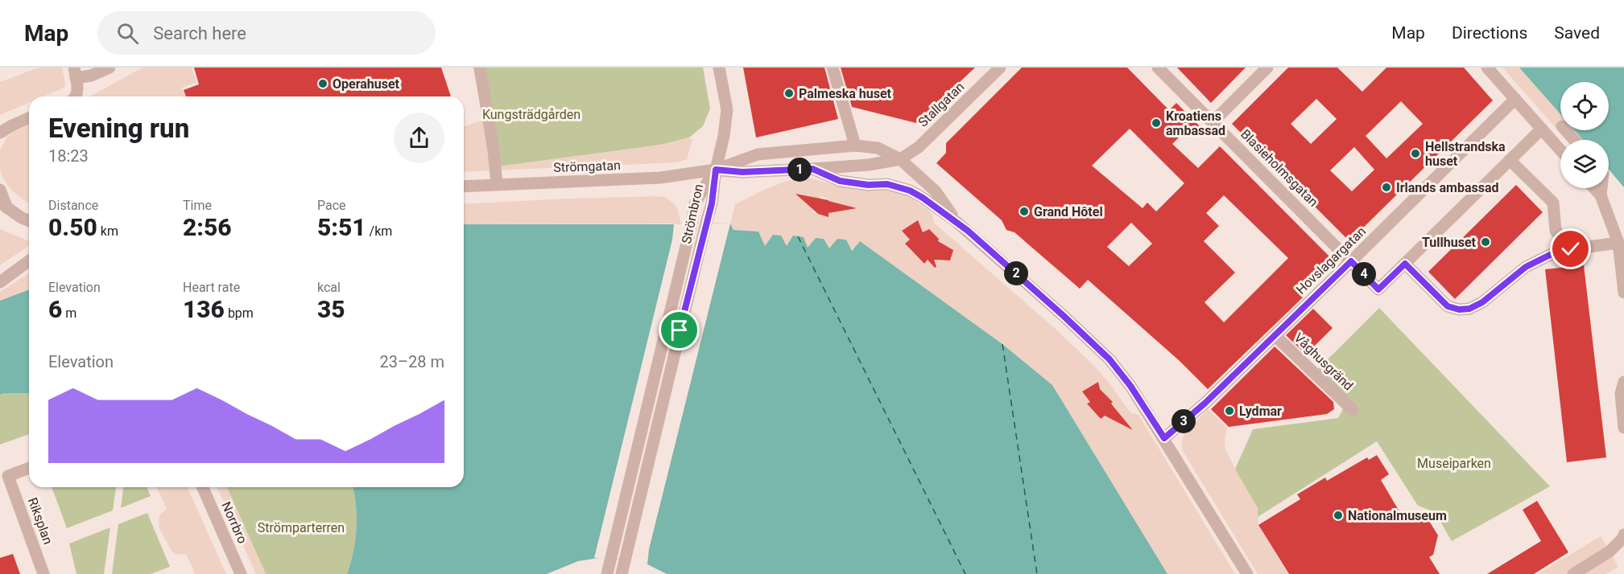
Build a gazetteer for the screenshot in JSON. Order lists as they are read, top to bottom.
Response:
{
  "streets": {
    "street": [
      "Stallgatan",
      "Strömgatan",
      "Blasieholmsgatan",
      "Strömbron",
      "Hovslagargatan",
      "Våghusgränd",
      "Riksplan",
      "Norrbro"
    ]
  },
  "crossings": [
    ["Strömgatan", "Strömbron"],
    ["Blasieholmsgatan", "Hovslagargatan"],
    ["Hovslagargatan", "Våghusgränd"]
  ],
  "parks": ["Kungsträdgården", "Museiparken", "Strömparterren"],
  "places": [
    "Operahuset",
    "Palmeska huset",
    "Kroatiens ambassad",
    "Hellstrandska huset",
    "Irlands ambassad",
    "Grand Hôtel",
    "Tullhuset",
    "Lydmar",
    "Nationalmuseum"
  ],
  "page": {
    "header": "Map",
    "search": "Search here",
    "nav": ["Map", "Directions", "Saved"],
    "heading": ["Evening run", "18:23"],
    "pins": [
      "1",
      "2",
      "4",
      "3"
    ],
    "stats": [
      ["Distance", "0.50 km"],
      ["Time", "2:56"],
      ["Pace", "5:51 /km"],
      ["Elevation", "6 m"],
      ["Heart rate", "136 bpm"],
      ["kcal", "35"]
    ],
    "chart": ["Elevation", "23–28 m"]
  }
}
